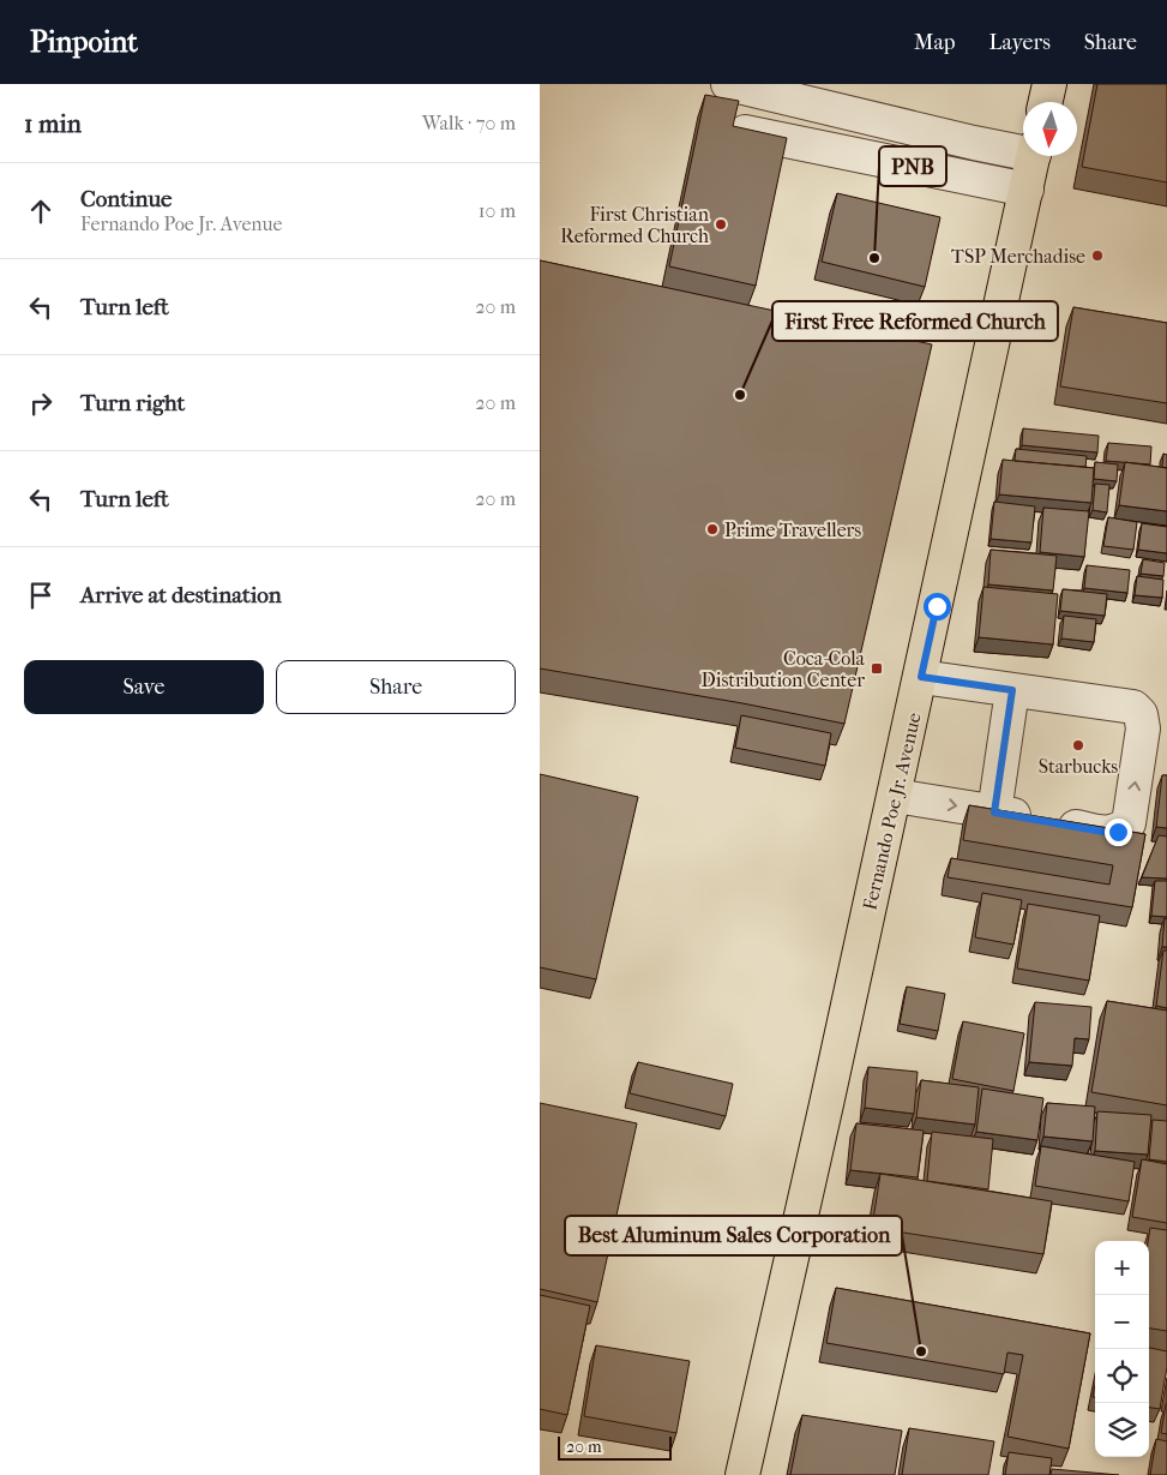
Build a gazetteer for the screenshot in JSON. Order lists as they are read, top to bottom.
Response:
{
  "streets": {
    "main road": ["Fernando Poe Jr. Avenue"]
  },
  "places": {
    "other": [
      "First Christian Reformed Church",
      "TSP Merchadise",
      "PNB",
      "First Free Reformed Church",
      "Prime Travellers",
      "Starbucks",
      "Best Aluminum Sales Corporation"
    ],
    "transit": ["Coca-Cola Distribution Center"]
  },
  "scale_bar": "20 m",
  "north": "bottom",
  "page": {
    "header": "Pinpoint",
    "nav": ["Map", "Layers", "Share"],
    "heading": ["1 min", "Walk · 70 m"],
    "list": [
      ["Continue", "Fernando Poe Jr. Avenue", "10 m"],
      ["Turn left", "20 m"],
      ["Turn right", "20 m"],
      ["Turn left", "20 m"],
      "Arrive at destination"
    ],
    "buttons": ["Save", "Share"],
    "map_buttons": ["+", "−"],
    "scale": "20 m"
  }
}
